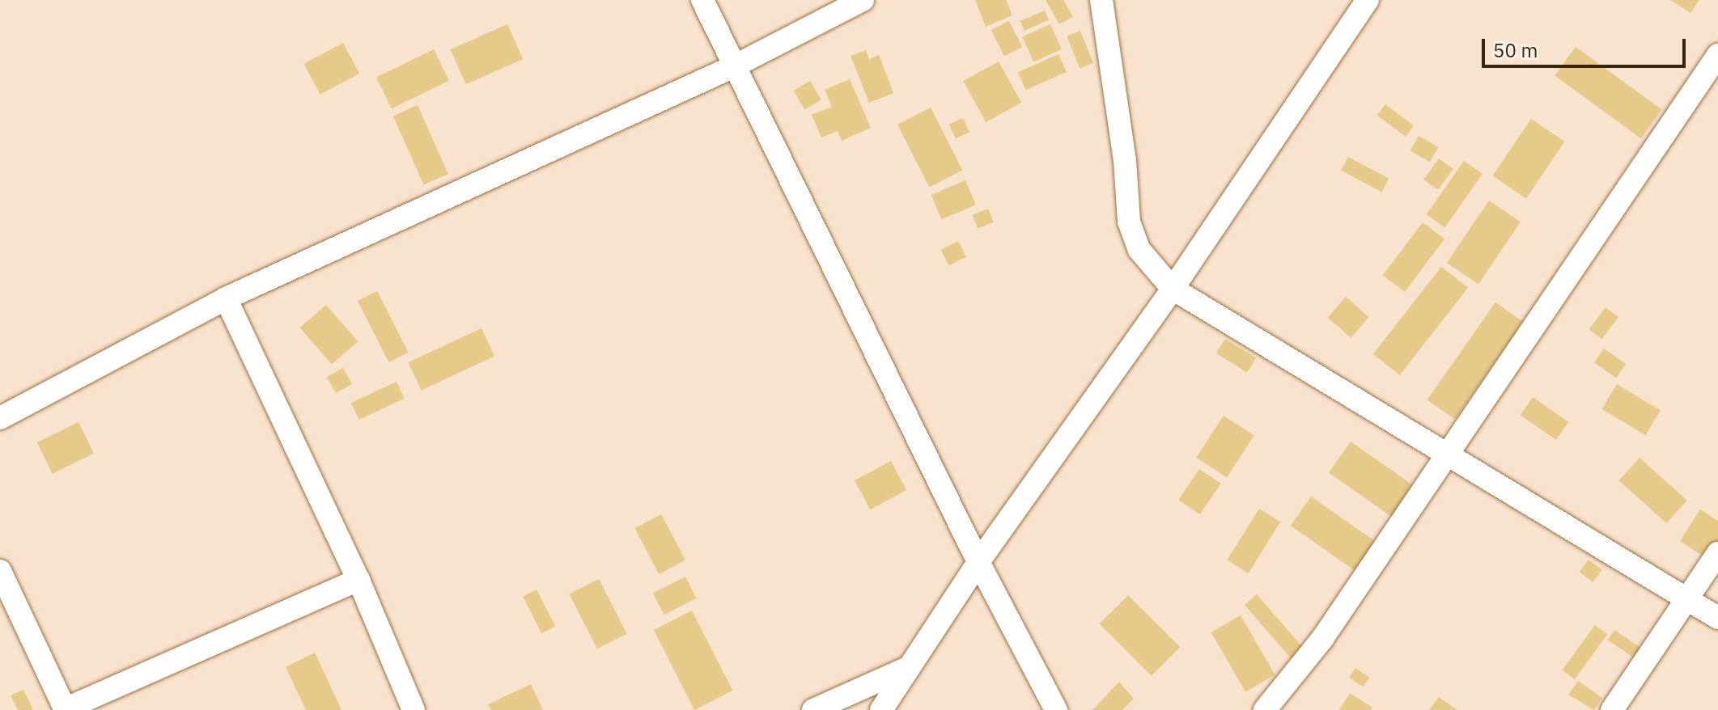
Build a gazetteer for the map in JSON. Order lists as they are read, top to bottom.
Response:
{
  "scale_bar": "50 m"
}
